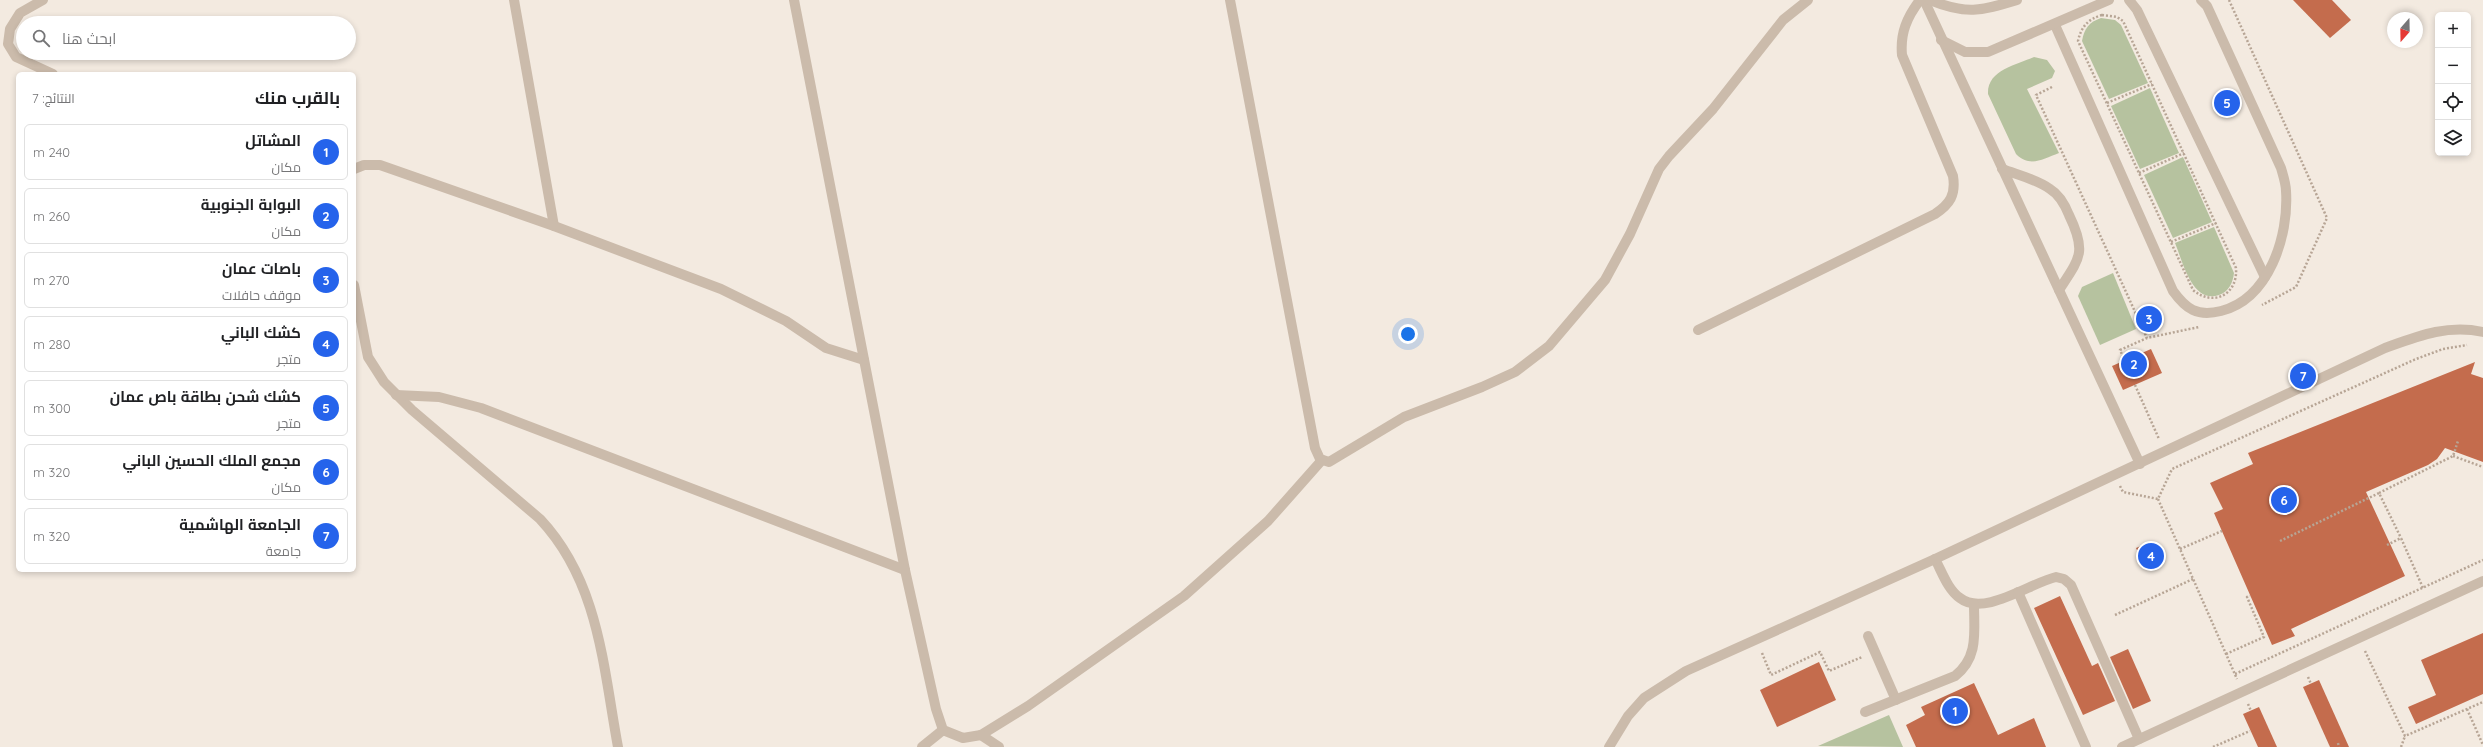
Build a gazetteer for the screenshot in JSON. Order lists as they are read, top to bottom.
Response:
{
  "north": "bottom",
  "page": {
    "map_buttons": ["+", "−"],
    "search": "ابحث هنا",
    "heading": ["بالقرب منك", "النتائج: 7"],
    "pins": [
      "5",
      "3",
      "2",
      "7",
      "6",
      "4",
      "1"
    ],
    "list": [
      {
        "mark": "1",
        "name": "المشاتل",
        "note": "مكان",
        "value": "240 m"
      },
      {
        "mark": "2",
        "name": "البوابة الجنوبية",
        "note": "مكان",
        "value": "260 m"
      },
      {
        "mark": "3",
        "name": "باصات عمان",
        "note": "موقف حافلات",
        "value": "270 m"
      },
      {
        "mark": "4",
        "name": "كشك الباني",
        "note": "متجر",
        "value": "280 m"
      },
      {
        "mark": "5",
        "name": "كشك شحن بطاقة باص عمان",
        "note": "متجر",
        "value": "300 m"
      },
      {
        "mark": "6",
        "name": "مجمع الملك الحسين الباني",
        "note": "مكان",
        "value": "320 m"
      },
      {
        "mark": "7",
        "name": "الجامعة الهاشمية",
        "note": "جامعة",
        "value": "320 m"
      }
    ]
  }
}
